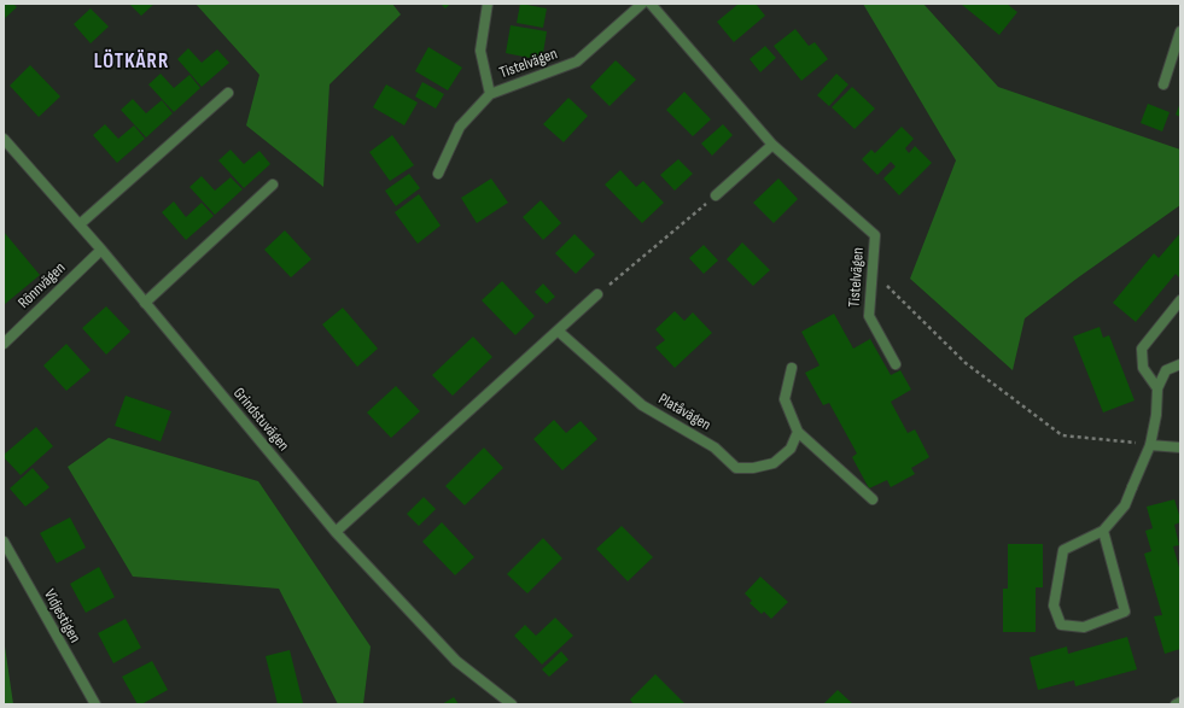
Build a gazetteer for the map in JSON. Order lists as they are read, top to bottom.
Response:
{
  "streets": {
    "street": [
      "Tistelvägen",
      "Rönnvägen",
      "Platåvägen",
      "Grindstuvägen",
      "Vidjestigen"
    ]
  },
  "crossings": [
    ["Rönnvägen", "Grindstuvägen"]
  ],
  "districts": ["LÖTKÄRR"]
}
